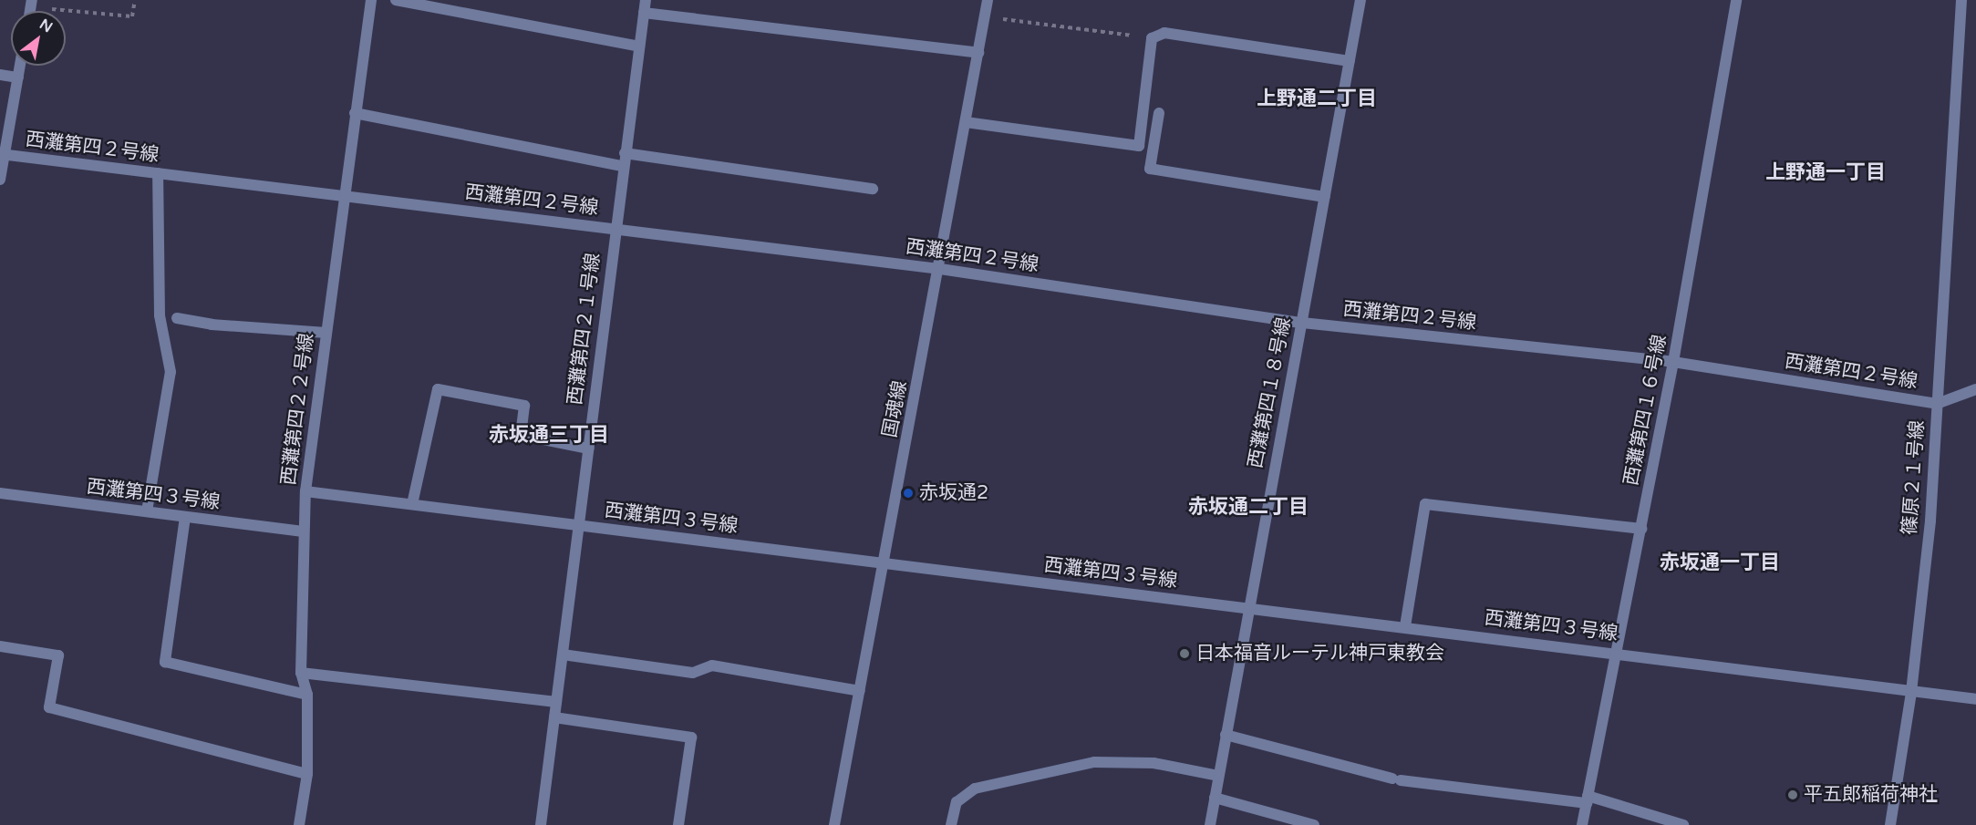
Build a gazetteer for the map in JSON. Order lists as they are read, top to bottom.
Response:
{
  "streets": {
    "street": [
      "西灘第四２号線",
      "西灘第四２１号線",
      "西灘第四１８号線",
      "西灘第四２２号線",
      "国魂線",
      "西灘第四１６号線",
      "篠原２１号線",
      "西灘第四３号線"
    ]
  },
  "crossings": [
    ["西灘第四２号線", "西灘第四２１号線"],
    ["西灘第四２号線", "西灘第四１８号線"],
    ["西灘第四２号線", "西灘第四２２号線"],
    ["西灘第四２号線", "国魂線"],
    ["西灘第四２号線", "西灘第四１６号線"],
    ["西灘第四２号線", "篠原２１号線"],
    ["西灘第四２１号線", "西灘第四３号線"],
    ["西灘第四１８号線", "西灘第四３号線"],
    ["西灘第四２２号線", "西灘第四３号線"],
    ["国魂線", "西灘第四３号線"],
    ["西灘第四１６号線", "西灘第四３号線"],
    ["篠原２１号線", "西灘第四３号線"]
  ],
  "districts": [
    "上野通二丁目",
    "上野通一丁目",
    "赤坂通三丁目",
    "赤坂通二丁目",
    "赤坂通一丁目"
  ],
  "places": ["赤坂通2", "日本福音ルーテル神戸東教会", "平五郎稲荷神社"],
  "north": "top right"
}
